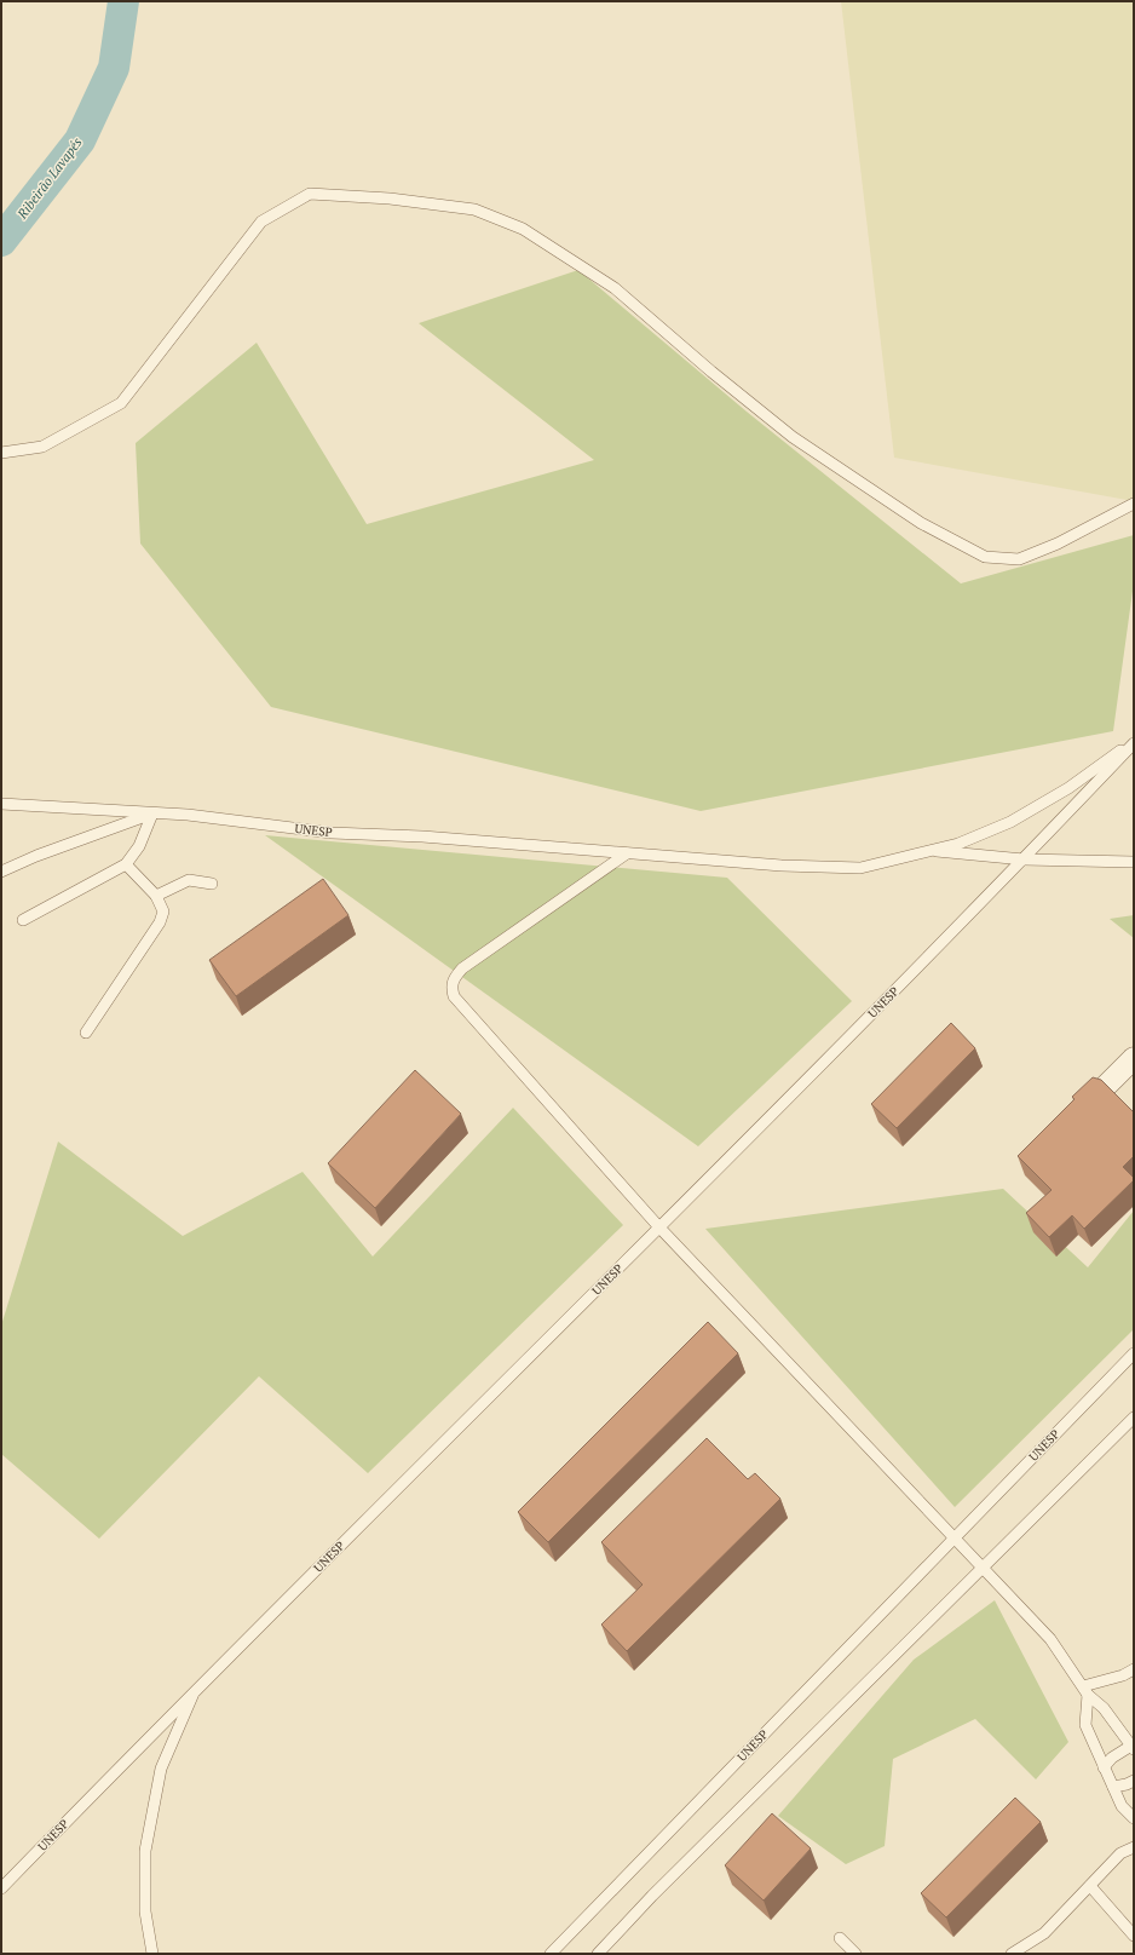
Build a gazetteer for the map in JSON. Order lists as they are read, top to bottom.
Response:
{
  "streets": {
    "lane": ["UNESP"]
  },
  "water": ["Ribeirão Lavapés"]
}
